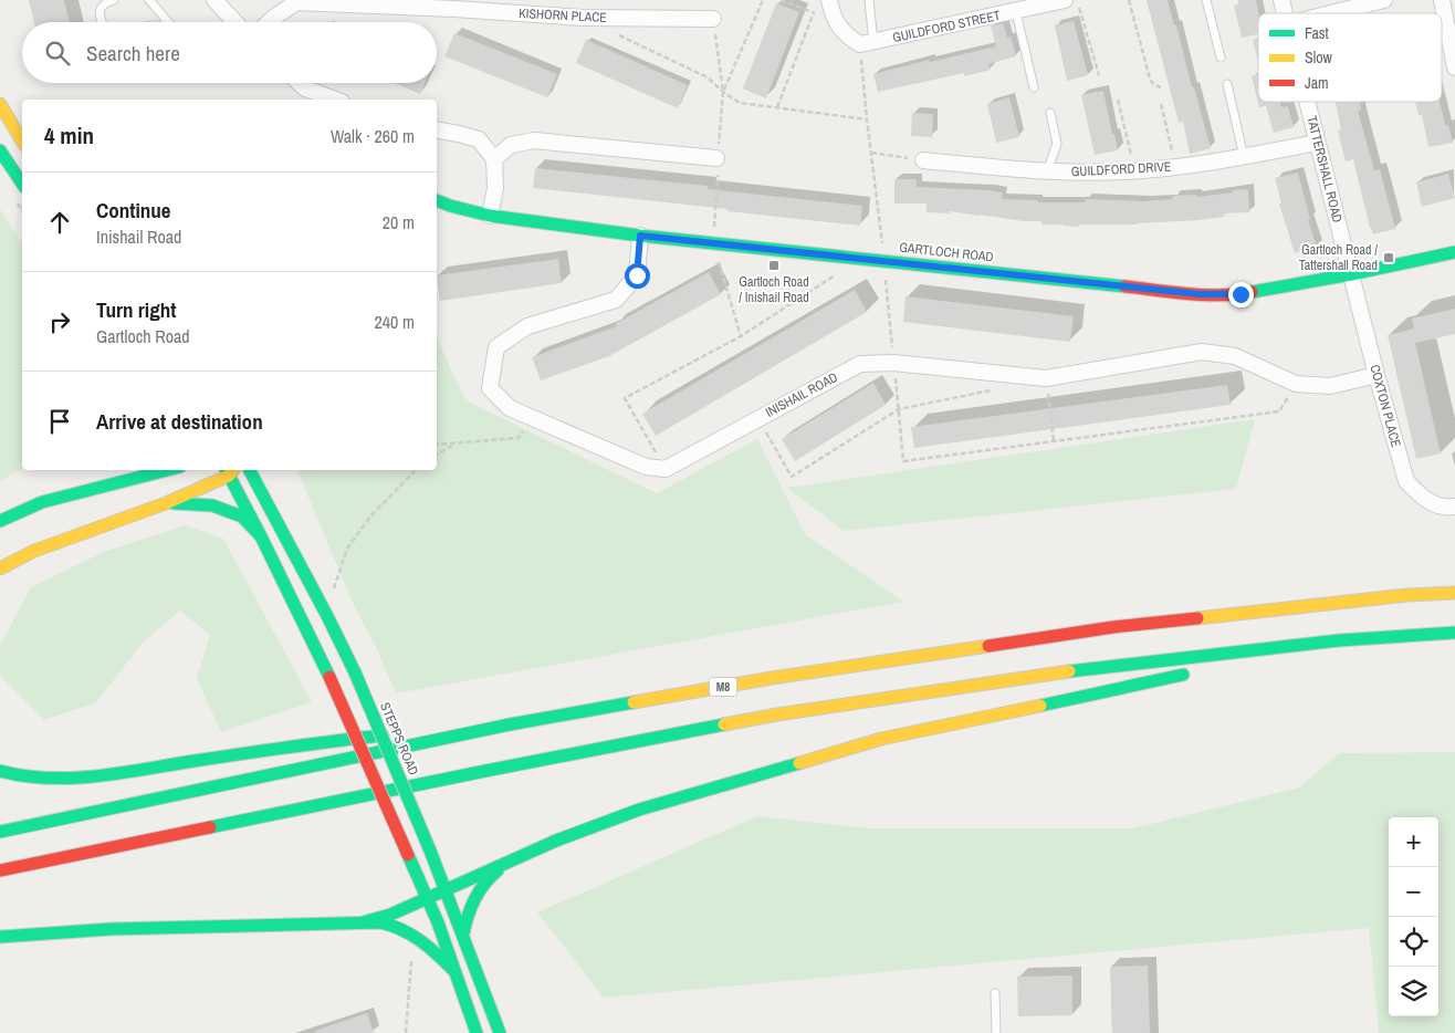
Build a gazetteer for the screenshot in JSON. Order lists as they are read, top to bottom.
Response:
{
  "streets": {
    "main road": ["GARTLOCH ROAD", "M8", "STEPPS ROAD"],
    "street": [
      "KISHORN PLACE",
      "GUILDFORD STREET",
      "GUILDFORD DRIVE",
      "TATTERSHALL ROAD",
      "INISHAIL ROAD",
      "COXTON PLACE"
    ]
  },
  "crossings": [
    ["GUILDFORD DRIVE", "TATTERSHALL ROAD"],
    ["TATTERSHALL ROAD", "GARTLOCH ROAD"],
    ["TATTERSHALL ROAD", "COXTON PLACE"],
    ["GARTLOCH ROAD", "COXTON PLACE"],
    ["INISHAIL ROAD", "COXTON PLACE"]
  ],
  "places": {
    "transit": ["Gartloch Road / Tattershall Road", "Gartloch Road / Inishail Road"]
  },
  "legend": ["Fast", "Slow", "Jam"],
  "page": {
    "search": "Search here",
    "heading": ["4 min", "Walk · 260 m"],
    "list": [
      ["Continue", "Inishail Road", "20 m"],
      ["Turn right", "Gartloch Road", "240 m"],
      "Arrive at destination"
    ],
    "map_buttons": ["+", "−"]
  }
}
